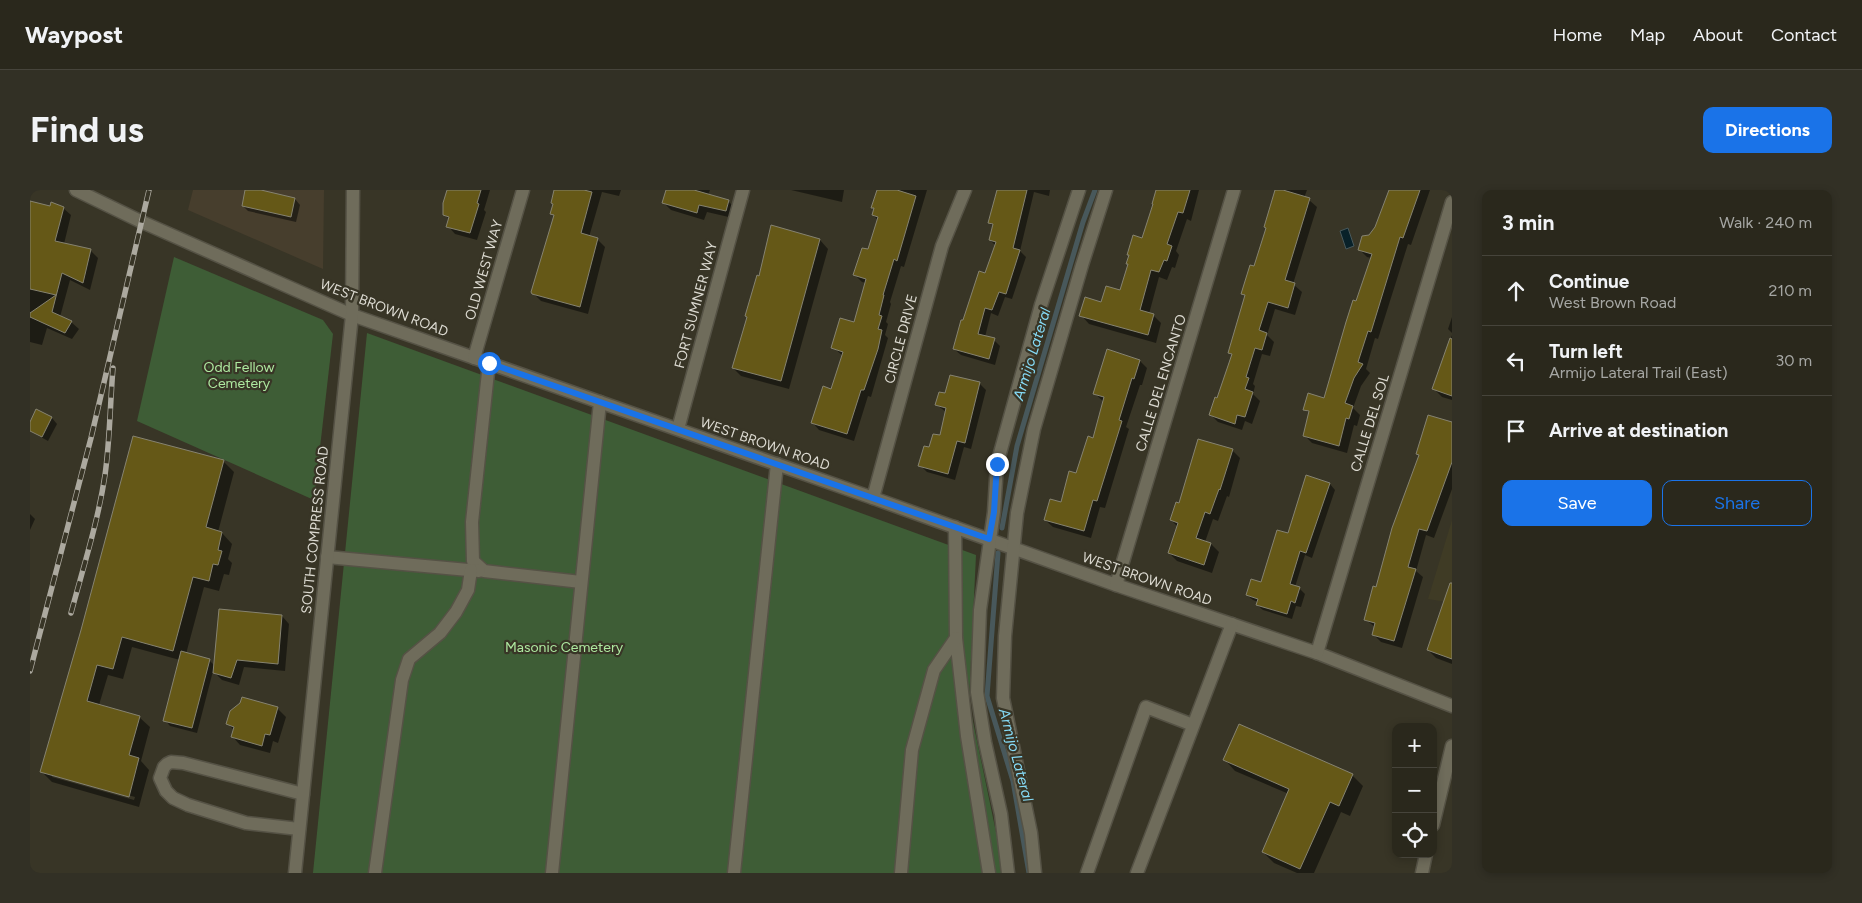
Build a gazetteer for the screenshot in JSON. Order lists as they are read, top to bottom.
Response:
{
  "streets": {
    "street": [
      "OLD WEST WAY",
      "FORT SUMNER WAY",
      "WEST BROWN ROAD",
      "CIRCLE DRIVE",
      "CALLE DEL ENCANTO",
      "CALLE DEL SOL",
      "SOUTH COMPRESS ROAD"
    ]
  },
  "crossings": [
    ["OLD WEST WAY", "WEST BROWN ROAD"],
    ["FORT SUMNER WAY", "WEST BROWN ROAD"],
    ["WEST BROWN ROAD", "CIRCLE DRIVE"],
    ["WEST BROWN ROAD", "CALLE DEL ENCANTO"],
    ["WEST BROWN ROAD", "CALLE DEL SOL"],
    ["WEST BROWN ROAD", "SOUTH COMPRESS ROAD"]
  ],
  "water": ["Armijo Lateral"],
  "parks": ["Odd Fellow Cemetery", "Masonic Cemetery"],
  "page": {
    "header": "Waypost",
    "nav": [
      "Home",
      "Map",
      "About",
      "Contact"
    ],
    "buttons": [
      "Directions",
      ["Save", "Share"]
    ],
    "title": "Find us",
    "heading": ["3 min", "Walk · 240 m"],
    "list": [
      ["Continue", "West Brown Road", "210 m"],
      ["Turn left", "Armijo Lateral Trail (East)", "30 m"],
      "Arrive at destination"
    ],
    "map_buttons": ["+", "−"]
  }
}
